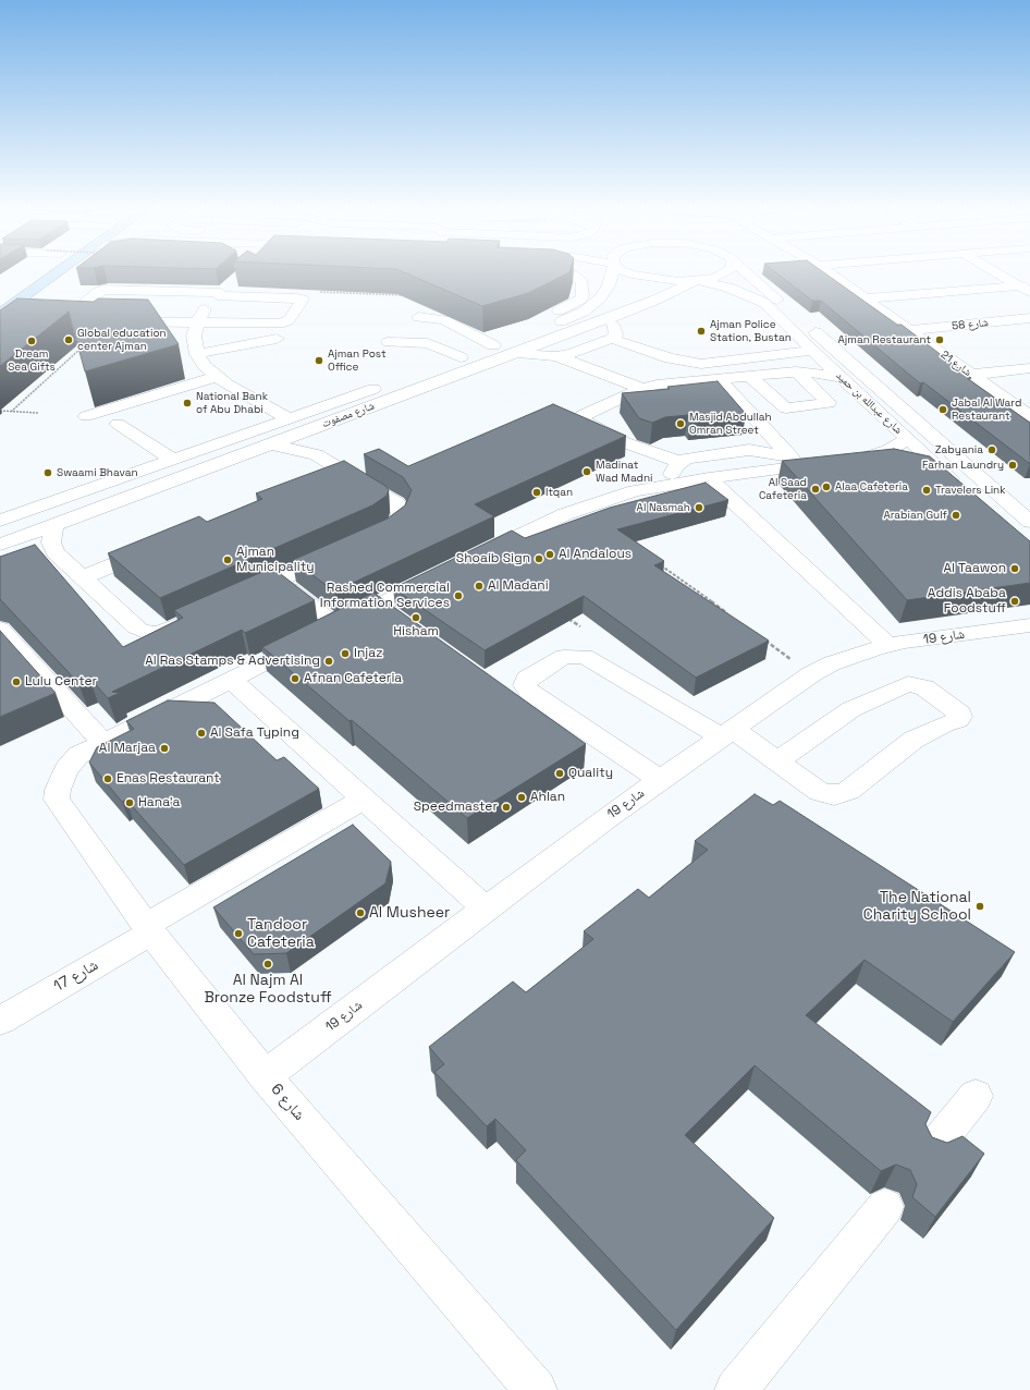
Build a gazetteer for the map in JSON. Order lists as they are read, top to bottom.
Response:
{
  "streets": {
    "street": [
      "شارع 58",
      "شارع 21",
      "شارع عبدالله بن حميد",
      "شارع مصفوت",
      "شارع 19",
      "شارع 17",
      "شارع 6"
    ]
  },
  "crossings": [
    ["شارع 58", "شارع 21"],
    ["شارع عبدالله بن حميد", "شارع مصفوت"],
    ["شارع 19", "شارع 6"],
    ["شارع 17", "شارع 6"]
  ],
  "places": [
    "Ajman Police Station, Bustan",
    "Global education center Ajman",
    "Ajman Restaurant",
    "Dream Sea Gifts",
    "Ajman Post Office",
    "National Bank of Abu Dhabi",
    "Jabal Al Ward Restaurant",
    "Masjid Abdullah Omran Street",
    "Zabyania",
    "Farhan Laundry",
    "Madinat Wad Madni",
    "Swaami Bhavan",
    "Alaa Cafeteria",
    "Al Saad Cafeteria",
    "Travelers Link",
    "Itqan",
    "Al Nasmah",
    "Arabian Gulf",
    "Al Andalous",
    "Shoaib Sign",
    "Ajman Municipality",
    "Al Taawon",
    "Al Madani",
    "Rashed Commercial Information Services",
    "Addis Ababa Foodstuff",
    "Hisham",
    "Injaz",
    "Al Ras Stamps & Advertising",
    "Afnan Cafeteria",
    "Lulu Center",
    "Al Safa Typing",
    "Al Marjaa",
    "Quality",
    "Enas Restaurant",
    "Ahlan",
    "Hana'a",
    "Speedmaster",
    "The National Charity School",
    "Al Musheer",
    "Tandoor Cafeteria",
    "Al Najm Al Bronze Foodstuff"
  ]
}
